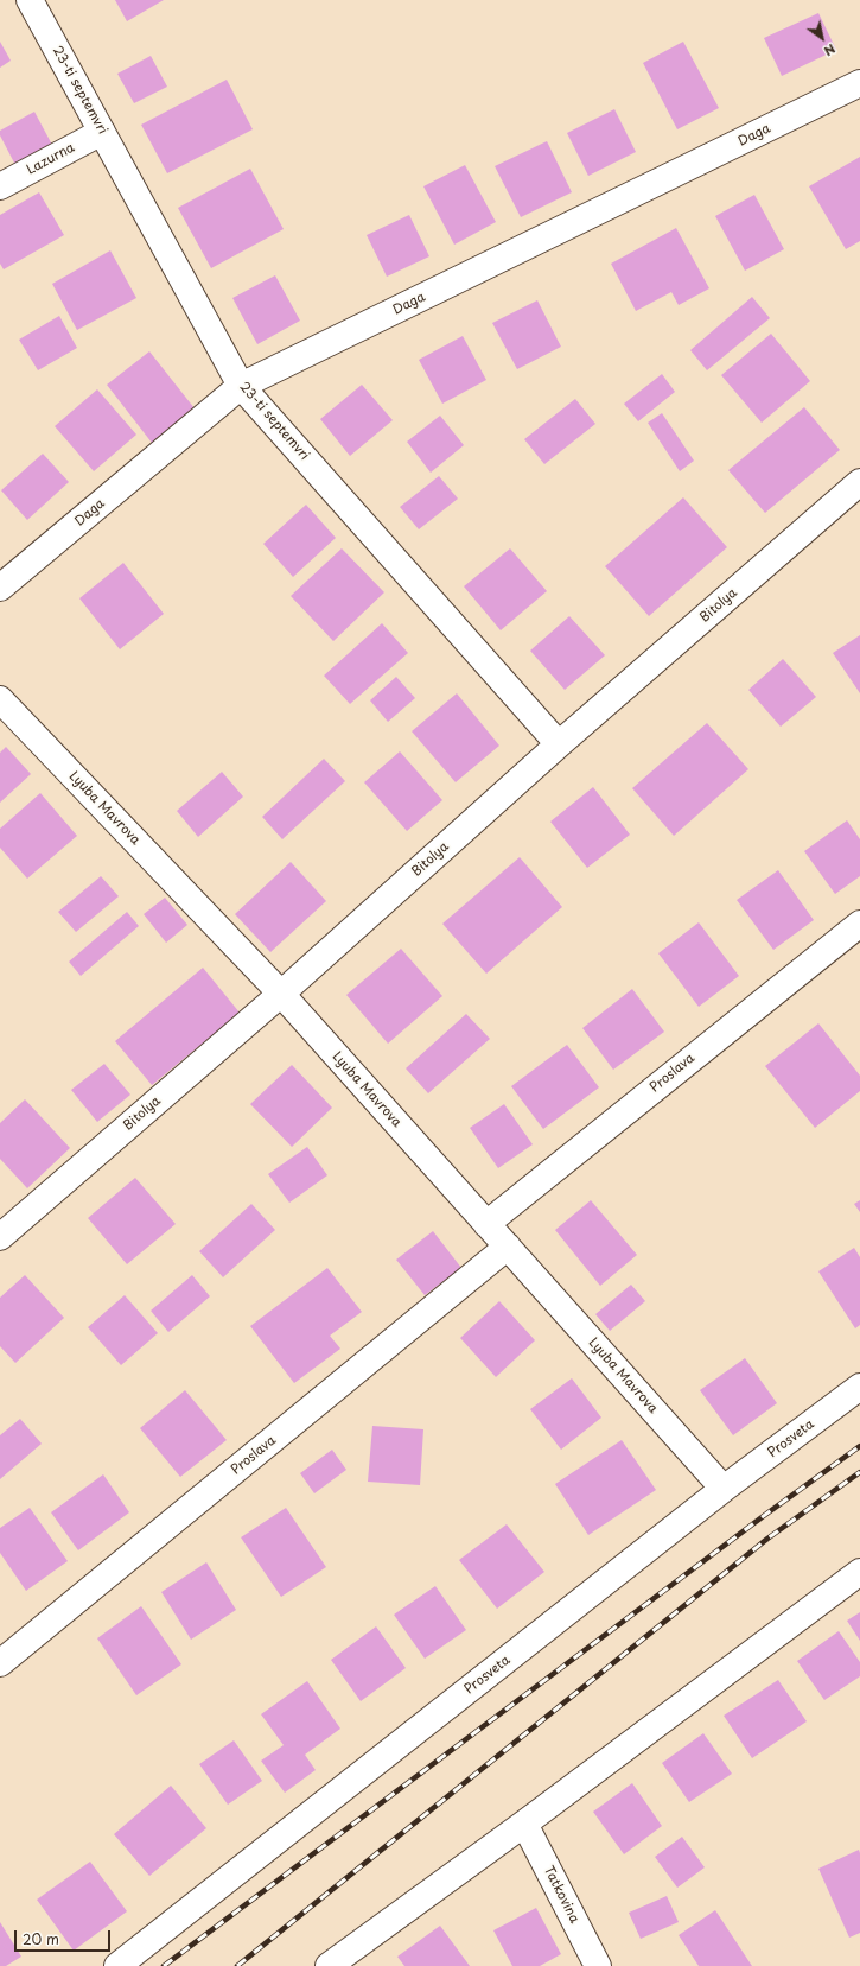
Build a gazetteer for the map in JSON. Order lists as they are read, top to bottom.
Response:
{
  "streets": {
    "street": [
      "23-ti septemvri",
      "Daga",
      "Lazurna",
      "Bitolya",
      "Lyuba Mavrova",
      "Proslava",
      "Prosveta",
      "Tatkovina"
    ]
  },
  "crossings": [
    ["23-ti septemvri", "Daga"],
    ["23-ti septemvri", "Lazurna"],
    ["23-ti septemvri", "Bitolya"],
    ["Bitolya", "Lyuba Mavrova"],
    ["Lyuba Mavrova", "Proslava"],
    ["Lyuba Mavrova", "Prosveta"]
  ],
  "scale_bar": "20 m",
  "north": "bottom right"
}
